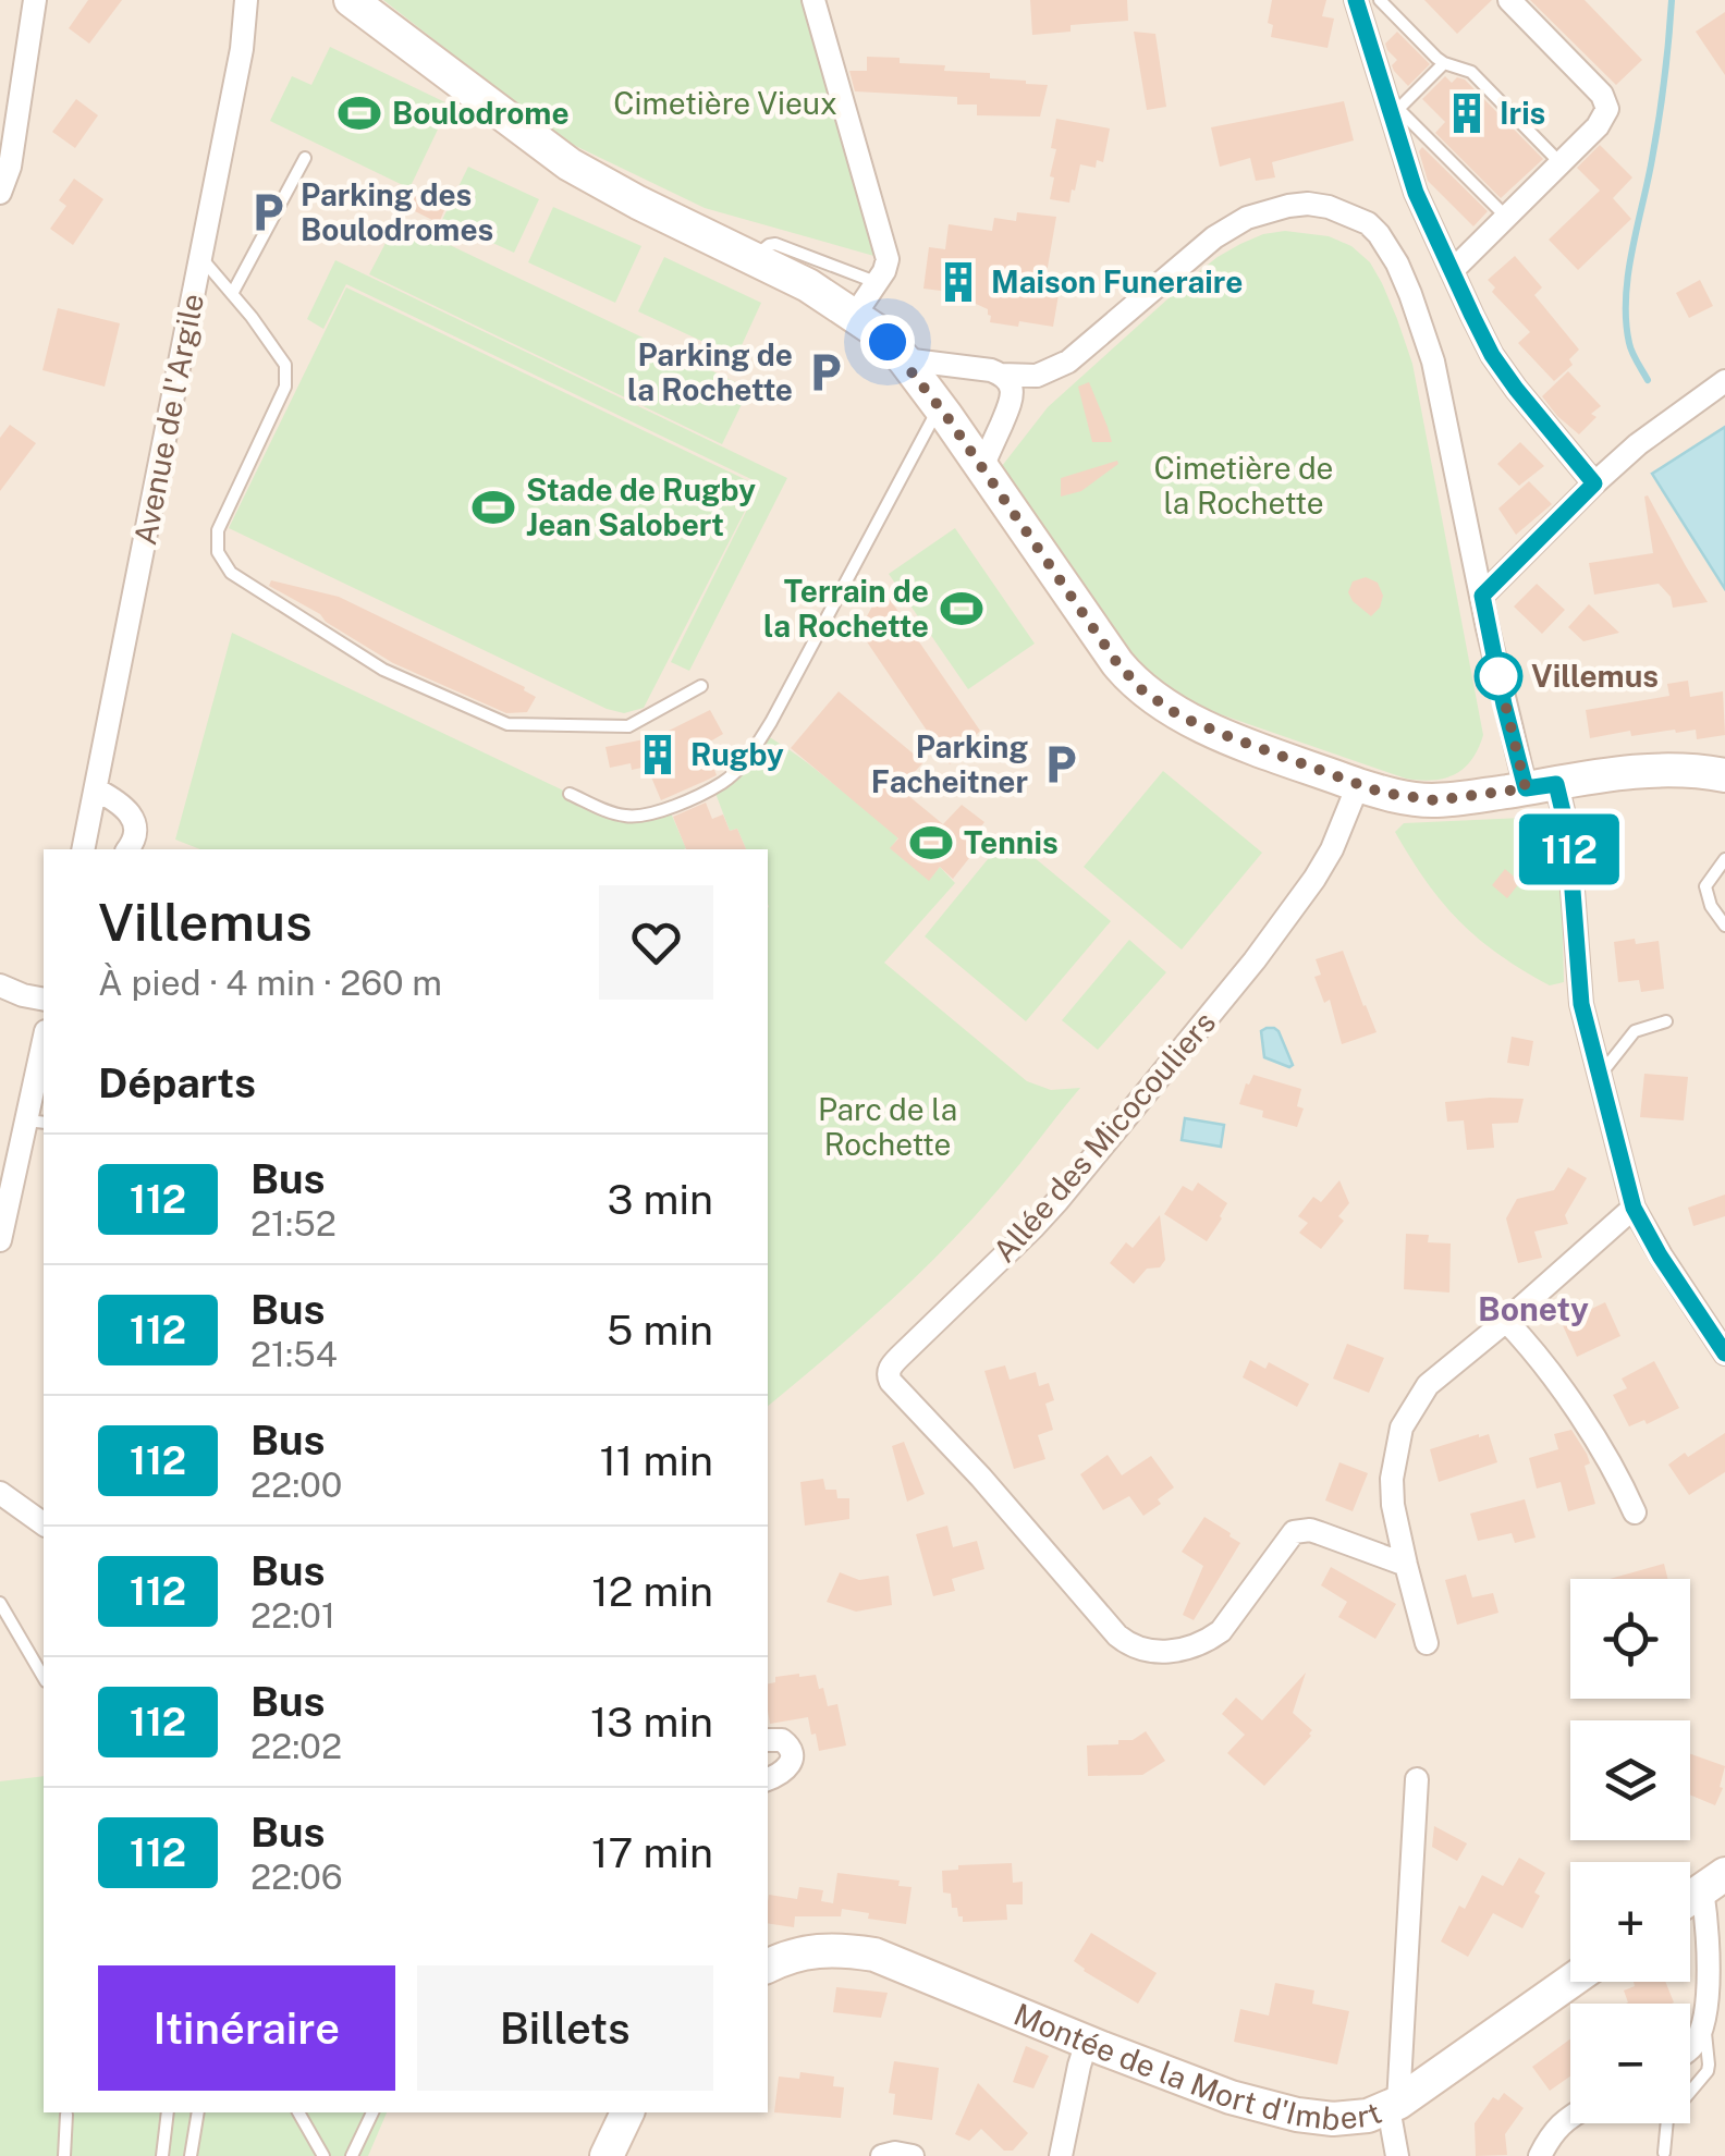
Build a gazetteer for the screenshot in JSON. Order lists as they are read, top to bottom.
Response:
{
  "streets": {
    "street": ["Avenue de l'Argile", "Allée des Micocouliers", "Montée de la Mort d'Imbert"]
  },
  "districts": ["Bonety"],
  "parks": ["Cimetière Vieux", "Cimetière de la Rochette", "Parc de la Rochette"],
  "places": {
    "sports": [
      "Boulodrome",
      "Stade de Rugby Jean Salobert",
      "Terrain de la Rochette",
      "Tennis"
    ],
    "building": ["Iris", "Maison Funeraire", "Rugby"],
    "parking": ["Parking des Boulodromes", "Parking de la Rochette", "Parking Facheitner"],
    "other": ["Villemus"]
  },
  "lines": ["bus line 112"],
  "page": {
    "on_map": "112",
    "heading": [
      ["Villemus", "À pied · 4 min · 260 m"],
      "Départs"
    ],
    "list": [
      {
        "mark": "112",
        "name": "Bus",
        "note": "21:52",
        "value": "3 min"
      },
      {
        "mark": "112",
        "name": "Bus",
        "note": "21:54",
        "value": "5 min"
      },
      {
        "mark": "112",
        "name": "Bus",
        "note": "22:00",
        "value": "11 min"
      },
      {
        "mark": "112",
        "name": "Bus",
        "note": "22:01",
        "value": "12 min"
      },
      {
        "mark": "112",
        "name": "Bus",
        "note": "22:02",
        "value": "13 min"
      },
      {
        "mark": "112",
        "name": "Bus",
        "note": "22:06",
        "value": "17 min"
      }
    ],
    "map_buttons": ["+", "−"],
    "buttons": ["Itinéraire", "Billets"]
  }
}
